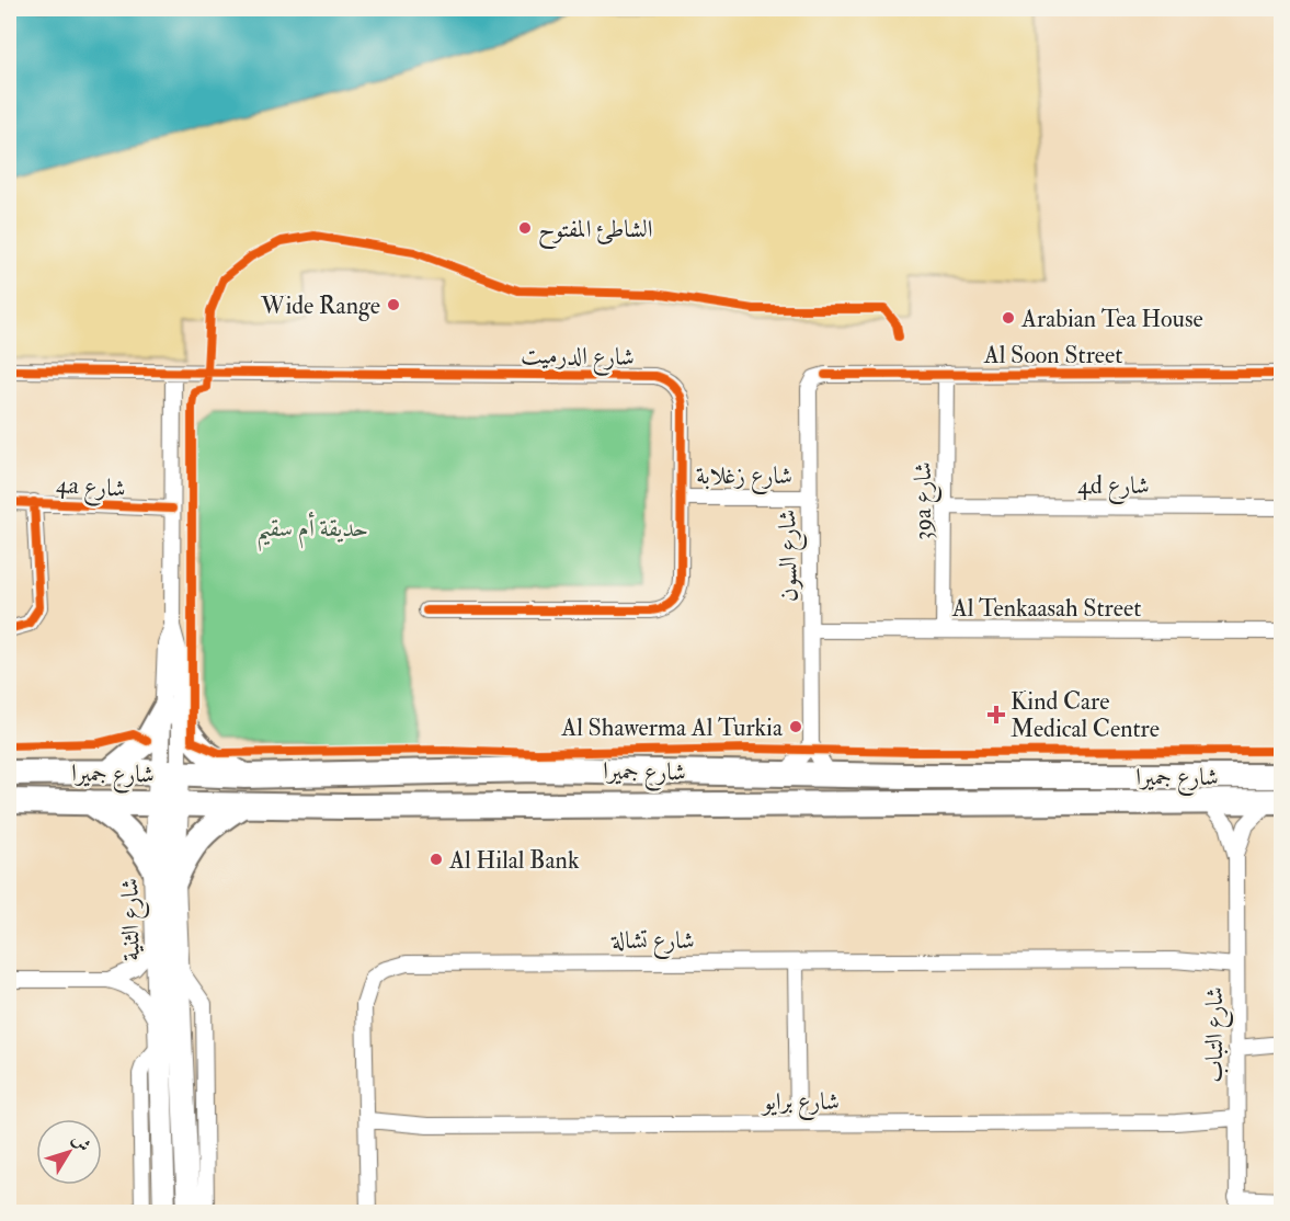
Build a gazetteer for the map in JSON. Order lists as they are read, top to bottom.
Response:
{
  "streets": {
    "main road": ["شارع جميرا", "شارع الثنية"],
    "street": [
      "Al Soon Street",
      "شارع الدرميت",
      "شارع زغلابة",
      "4d شارع",
      "4a شارع",
      "39a شارع",
      "شارع السون",
      "Al Tenkaasah Street",
      "شارع تشالة",
      "شارع التباب",
      "شارع برايو"
    ]
  },
  "crossings": [
    ["Al Soon Street", "39a شارع"],
    ["Al Soon Street", "شارع السون"],
    ["شارع الدرميت", "شارع زغلابة"],
    ["شارع الدرميت", "شارع الثنية"],
    ["شارع زغلابة", "شارع السون"],
    ["4d شارع", "39a شارع"],
    ["4a شارع", "شارع الثنية"],
    ["39a شارع", "Al Tenkaasah Street"],
    ["شارع السون", "Al Tenkaasah Street"],
    ["شارع جميرا", "شارع الثنية"],
    ["شارع جميرا", "شارع التباب"],
    ["شارع تشالة", "شارع التباب"],
    ["شارع تشالة", "شارع برايو"],
    ["شارع التباب", "شارع برايو"]
  ],
  "parks": ["حديقة أم سقيم"],
  "places": {
    "other": [
      "الشاطئ المفتوح",
      "Wide Range",
      "Arabian Tea House",
      "Al Shawerma Al Turkia",
      "Al Hilal Bank"
    ],
    "health": ["Kind Care Medical Centre"]
  },
  "north": "top right"
}
